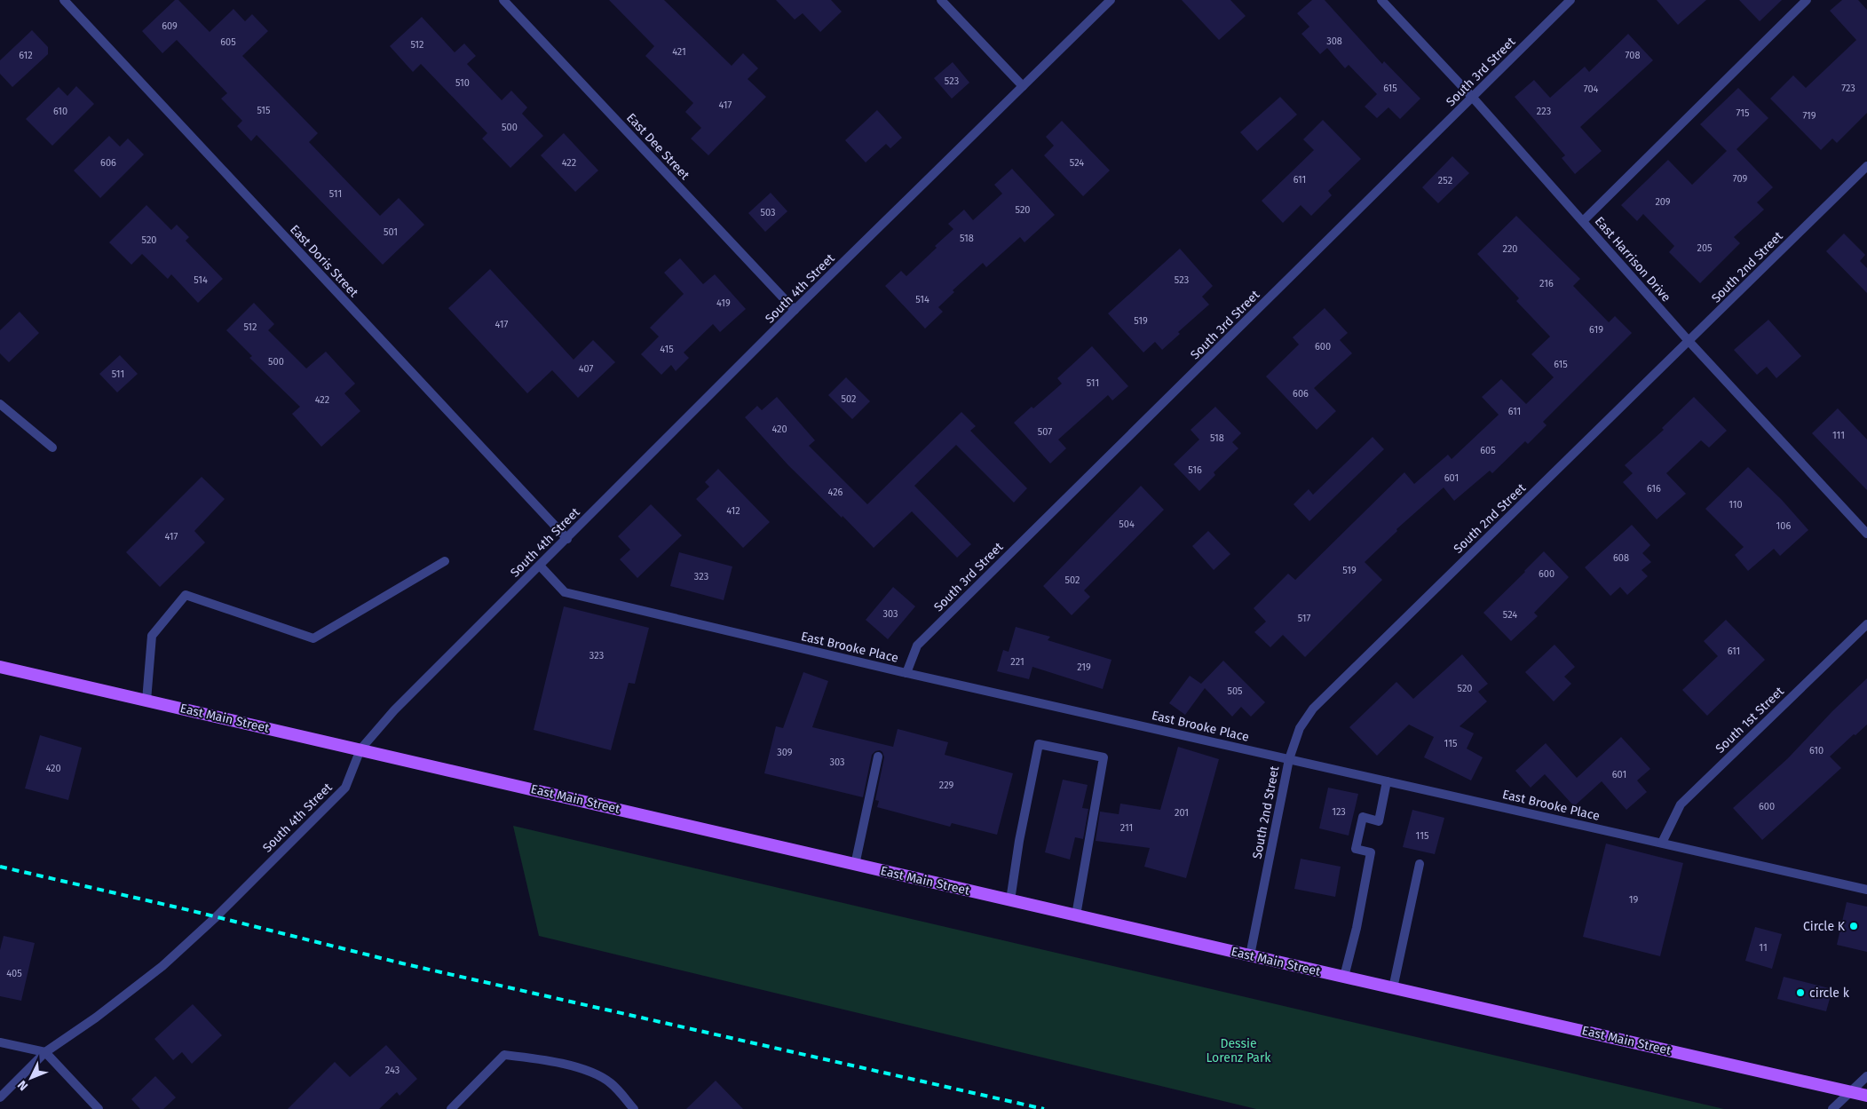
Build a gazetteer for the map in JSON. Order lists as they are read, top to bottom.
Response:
{
  "streets": {
    "main road": ["East Main Street"],
    "street": [
      "South 3rd Street",
      "East Dee Street",
      "East Harrison Drive",
      "East Doris Street",
      "South 2nd Street",
      "South 4th Street",
      "East Brooke Place",
      "South 1st Street"
    ]
  },
  "crossings": [
    ["South 3rd Street", "East Harrison Drive"],
    ["South 3rd Street", "East Brooke Place"],
    ["East Dee Street", "South 4th Street"],
    ["East Harrison Drive", "South 2nd Street"],
    ["East Doris Street", "South 4th Street"],
    ["South 2nd Street", "East Brooke Place"],
    ["South 2nd Street", "East Main Street"],
    ["South 4th Street", "East Brooke Place"],
    ["South 4th Street", "East Main Street"],
    ["East Brooke Place", "South 1st Street"]
  ],
  "parks": ["Dessie Lorenz Park"],
  "places": ["Circle K", "circle k"],
  "house_numbers": [
    "609",
    "308",
    "605",
    "512",
    "421",
    "612",
    "708",
    "523",
    "510",
    "615",
    "723",
    "704",
    "417",
    "515",
    "610",
    "223",
    "715",
    "719",
    "500",
    "606",
    "422",
    "524",
    "709",
    "611",
    "252",
    "511",
    "209",
    "520",
    "503",
    "501",
    "518",
    "520",
    "205",
    "220",
    "514",
    "523",
    "216",
    "514",
    "419",
    "519",
    "417",
    "512",
    "619",
    "600",
    "415",
    "500",
    "615",
    "407",
    "511",
    "511",
    "606",
    "502",
    "422",
    "611",
    "420",
    "507",
    "111",
    "518",
    "605",
    "516",
    "601",
    "616",
    "426",
    "110",
    "412",
    "504",
    "106",
    "417",
    "608",
    "519",
    "600",
    "323",
    "502",
    "303",
    "524",
    "517",
    "611",
    "323",
    "221",
    "219",
    "520",
    "505",
    "115",
    "610",
    "309",
    "303",
    "420",
    "601",
    "229",
    "600",
    "123",
    "201",
    "211",
    "115",
    "19",
    "11",
    "405",
    "243"
  ],
  "north": "bottom left"
}
